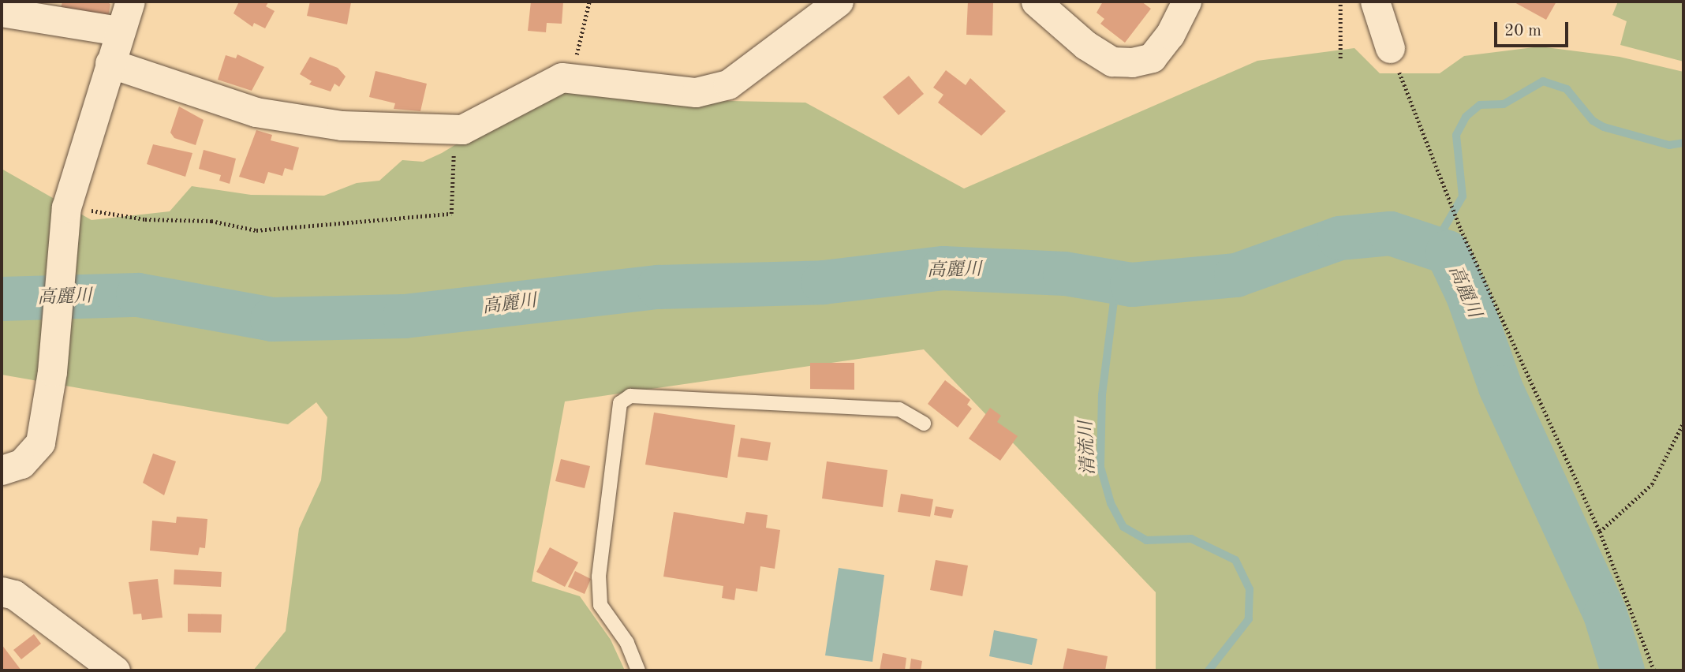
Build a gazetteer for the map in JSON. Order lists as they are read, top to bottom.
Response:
{
  "water": ["高麗川", "清流川"],
  "scale_bar": "20 m"
}
